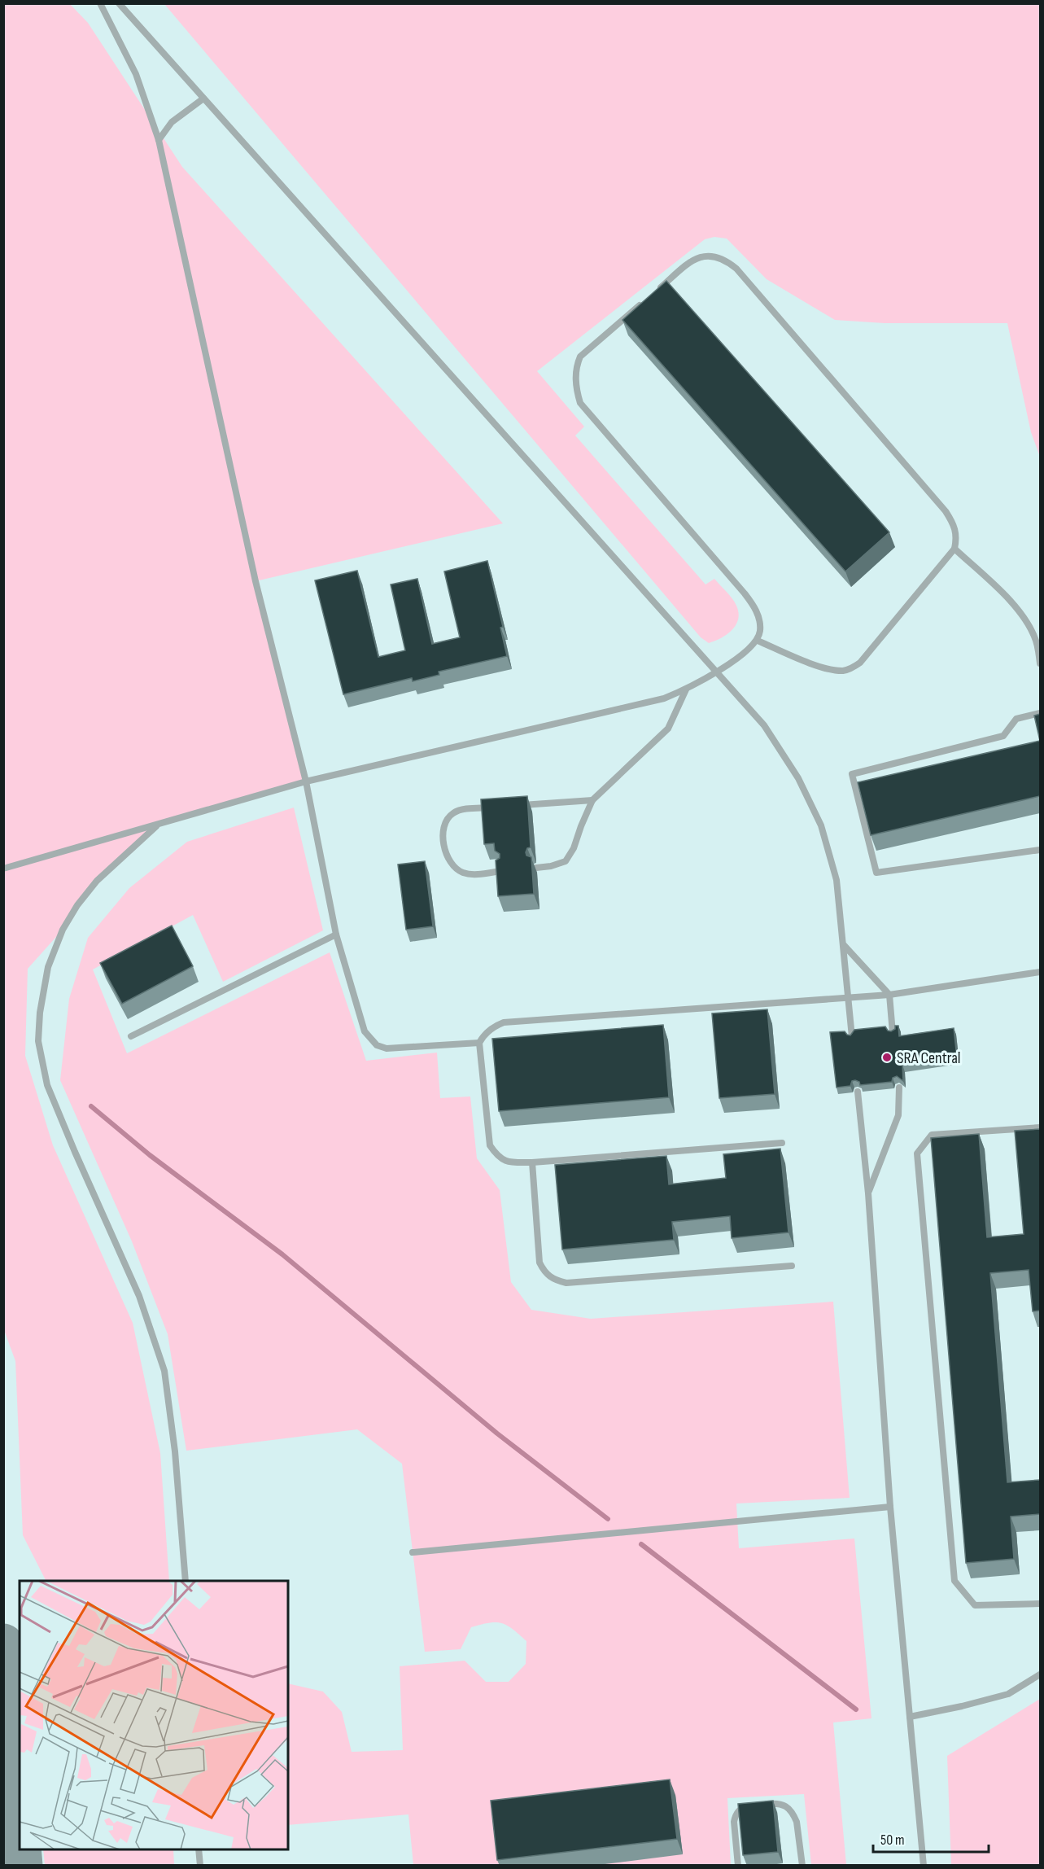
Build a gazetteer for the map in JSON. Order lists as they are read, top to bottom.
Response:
{
  "places": ["SRA Central"],
  "scale_bar": "50 m"
}
